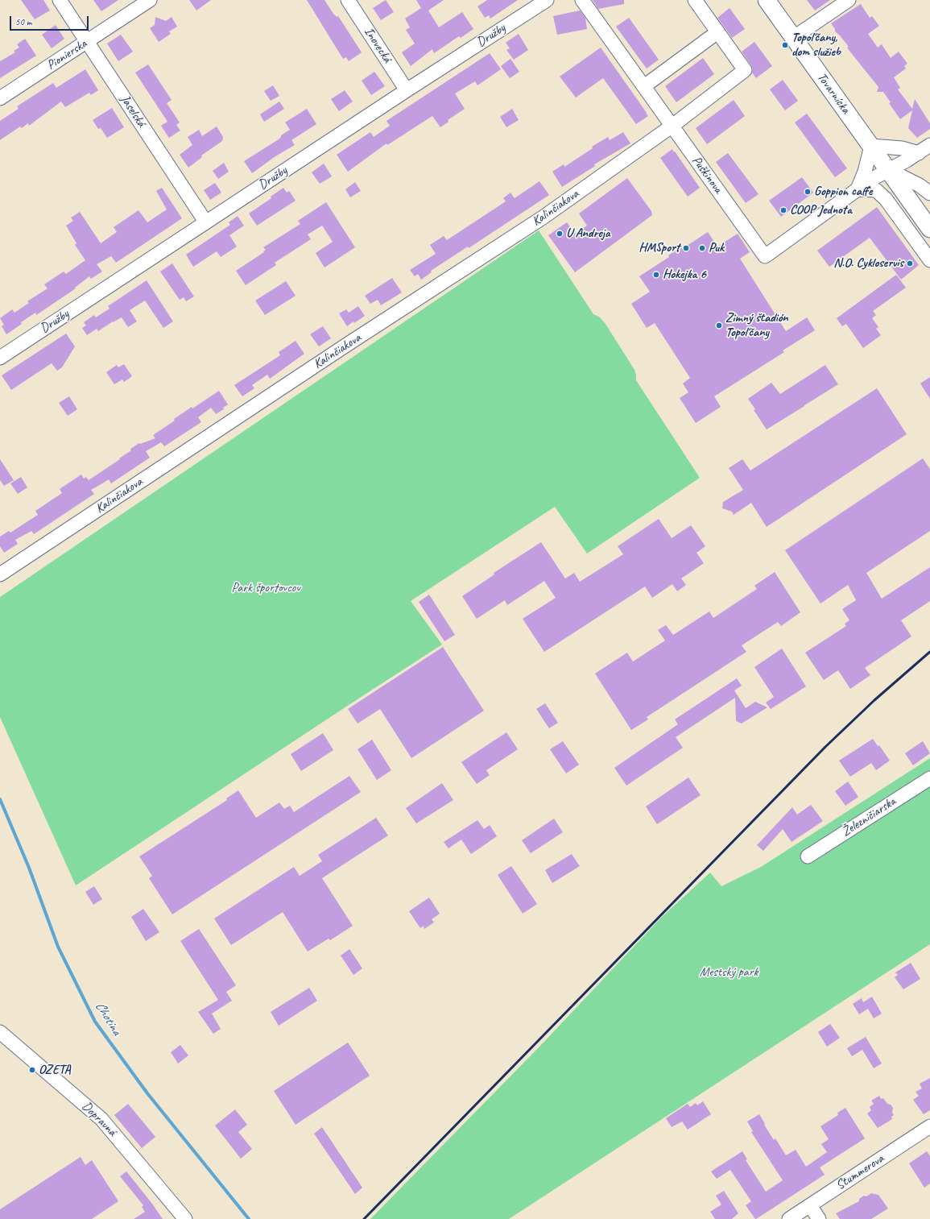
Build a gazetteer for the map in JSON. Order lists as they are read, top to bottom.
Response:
{
  "streets": {
    "main road": ["Tovarnícka"],
    "street": [
      "Družby",
      "Inovecká",
      "Pionierska",
      "Jaselská",
      "Puškinova",
      "Kalinčiakova",
      "Železničiarska",
      "Dopravná",
      "Stummerova"
    ]
  },
  "crossings": [
    ["Družby", "Inovecká"],
    ["Družby", "Jaselská"],
    ["Pionierska", "Jaselská"],
    ["Tovarnícka", "Puškinova"],
    ["Puškinova", "Kalinčiakova"]
  ],
  "water": ["Chotina"],
  "parks": ["Park športovcov", "Mestský park"],
  "places": [
    "Topoľčany, dom služieb",
    "Goppion caffe",
    "COOP Jednota",
    "U Andreja",
    "HMSport",
    "Puk",
    "N.O. Cykloservis",
    "Hokejka 6",
    "Zimný štadión Topoľčany",
    "OZETA"
  ],
  "scale_bar": "50 m"
}
